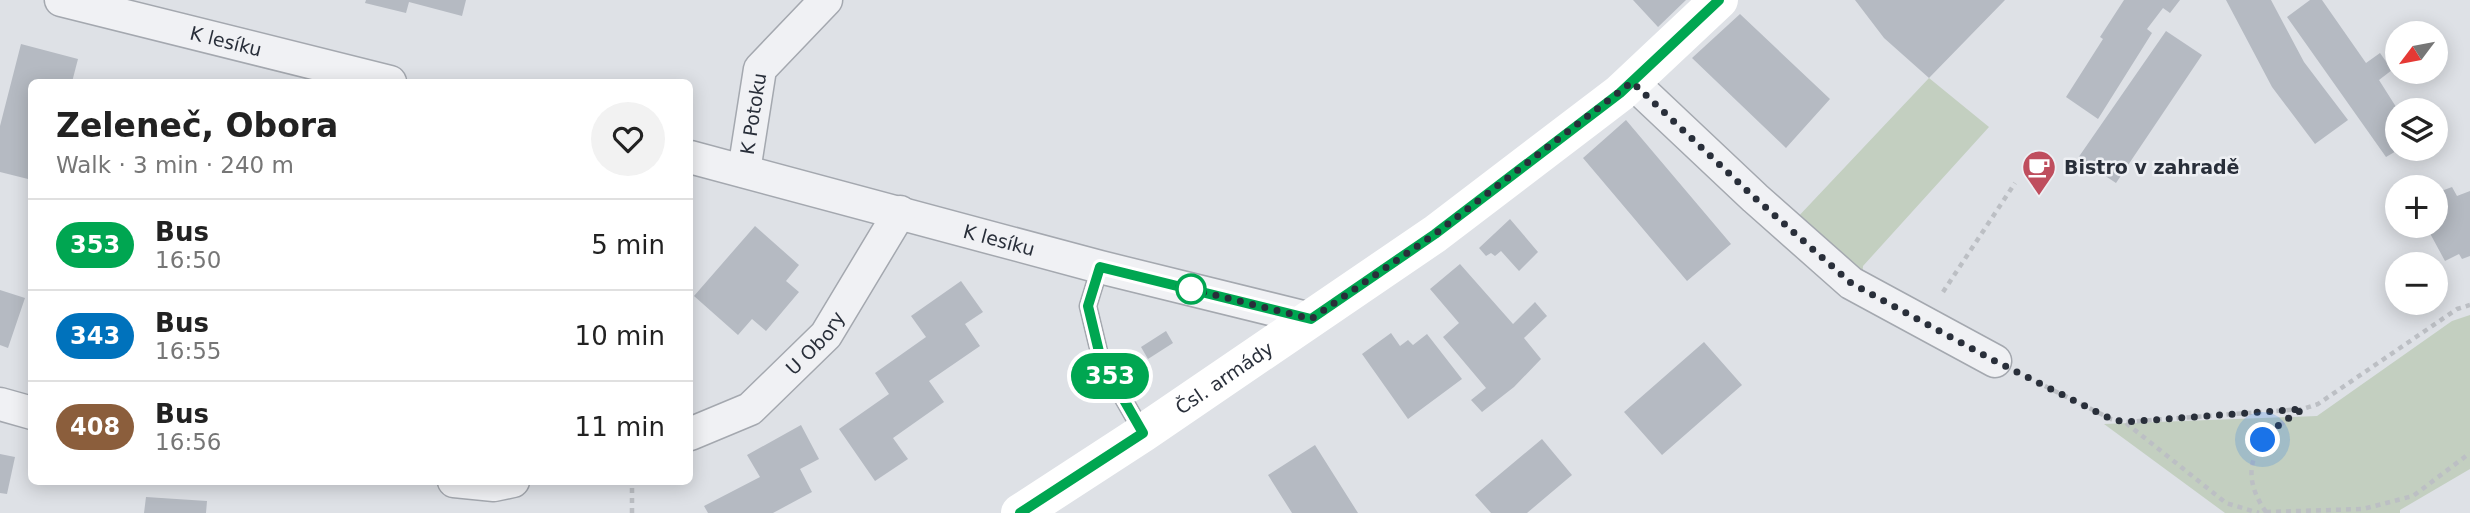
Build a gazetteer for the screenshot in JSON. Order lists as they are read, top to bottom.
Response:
{
  "streets": {
    "street": [
      "K lesíku",
      "K Potoku",
      "U Obory",
      "Čsl. armády"
    ]
  },
  "crossings": [
    ["K lesíku", "K Potoku"],
    ["K lesíku", "U Obory"],
    ["K lesíku", "Čsl. armády"]
  ],
  "places": {
    "cafe": ["Bistro v zahradě"]
  },
  "lines": ["bus line 353"],
  "north": "bottom left",
  "page": {
    "on_map": "353",
    "map_buttons": ["+", "−"],
    "heading": ["Zeleneč, Obora", "Walk · 3 min · 240 m"],
    "list": [
      {
        "mark": "353",
        "name": "Bus",
        "note": "16:50",
        "value": "5 min"
      },
      {
        "mark": "343",
        "name": "Bus",
        "note": "16:55",
        "value": "10 min"
      },
      {
        "mark": "408",
        "name": "Bus",
        "note": "16:56",
        "value": "11 min"
      }
    ]
  }
}
